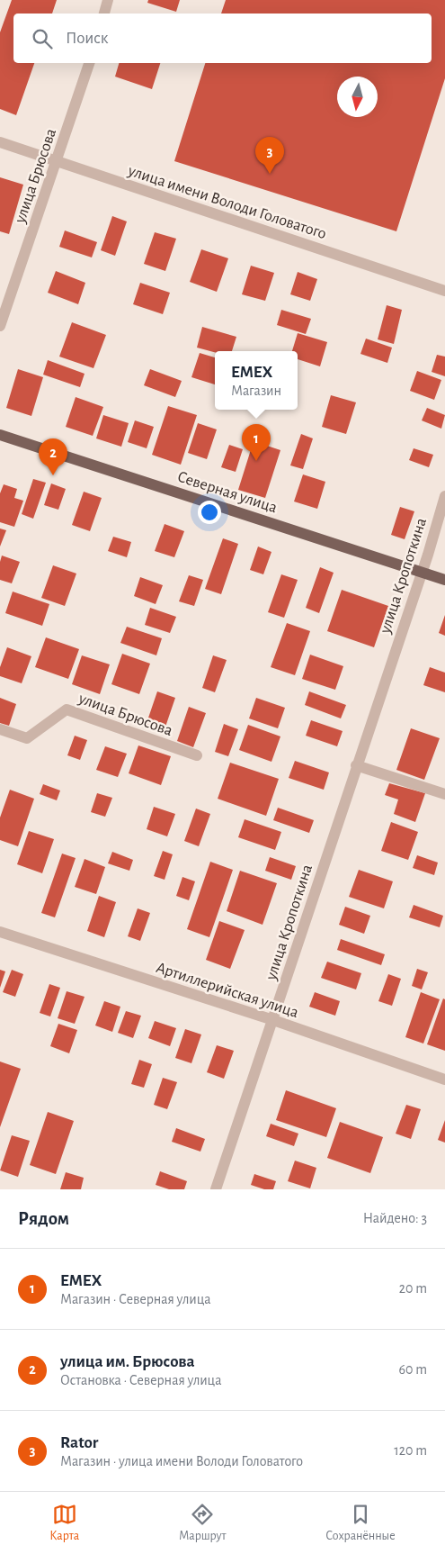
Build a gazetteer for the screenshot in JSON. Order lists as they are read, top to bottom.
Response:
{
  "streets": {
    "main road": ["Северная улица"],
    "street": [
      "улица Брюсова",
      "улица имени Володи Головатого",
      "улица Кропоткина",
      "Артиллерийская улица"
    ]
  },
  "crossings": [
    ["улица Брюсова", "улица имени Володи Головатого"],
    ["Северная улица", "улица Кропоткина"],
    ["улица Кропоткина", "Артиллерийская улица"]
  ],
  "north": "bottom",
  "page": {
    "search": "Поиск",
    "pins": ["3", "1", "2"],
    "popup": ["EMEX", "Магазин"],
    "heading": ["Рядом", "Найдено: 3"],
    "list": [
      {
        "mark": "1",
        "name": "EMEX",
        "note": "Магазин · Северная улица",
        "value": "20 m"
      },
      {
        "mark": "2",
        "name": "улица им. Брюсова",
        "note": "Остановка · Северная улица",
        "value": "60 m"
      },
      {
        "mark": "3",
        "name": "Rator",
        "note": "Магазин · улица имени Володи Головатого",
        "value": "120 m"
      }
    ],
    "nav": ["Карта", "Маршрут", "Сохранённые"]
  }
}
